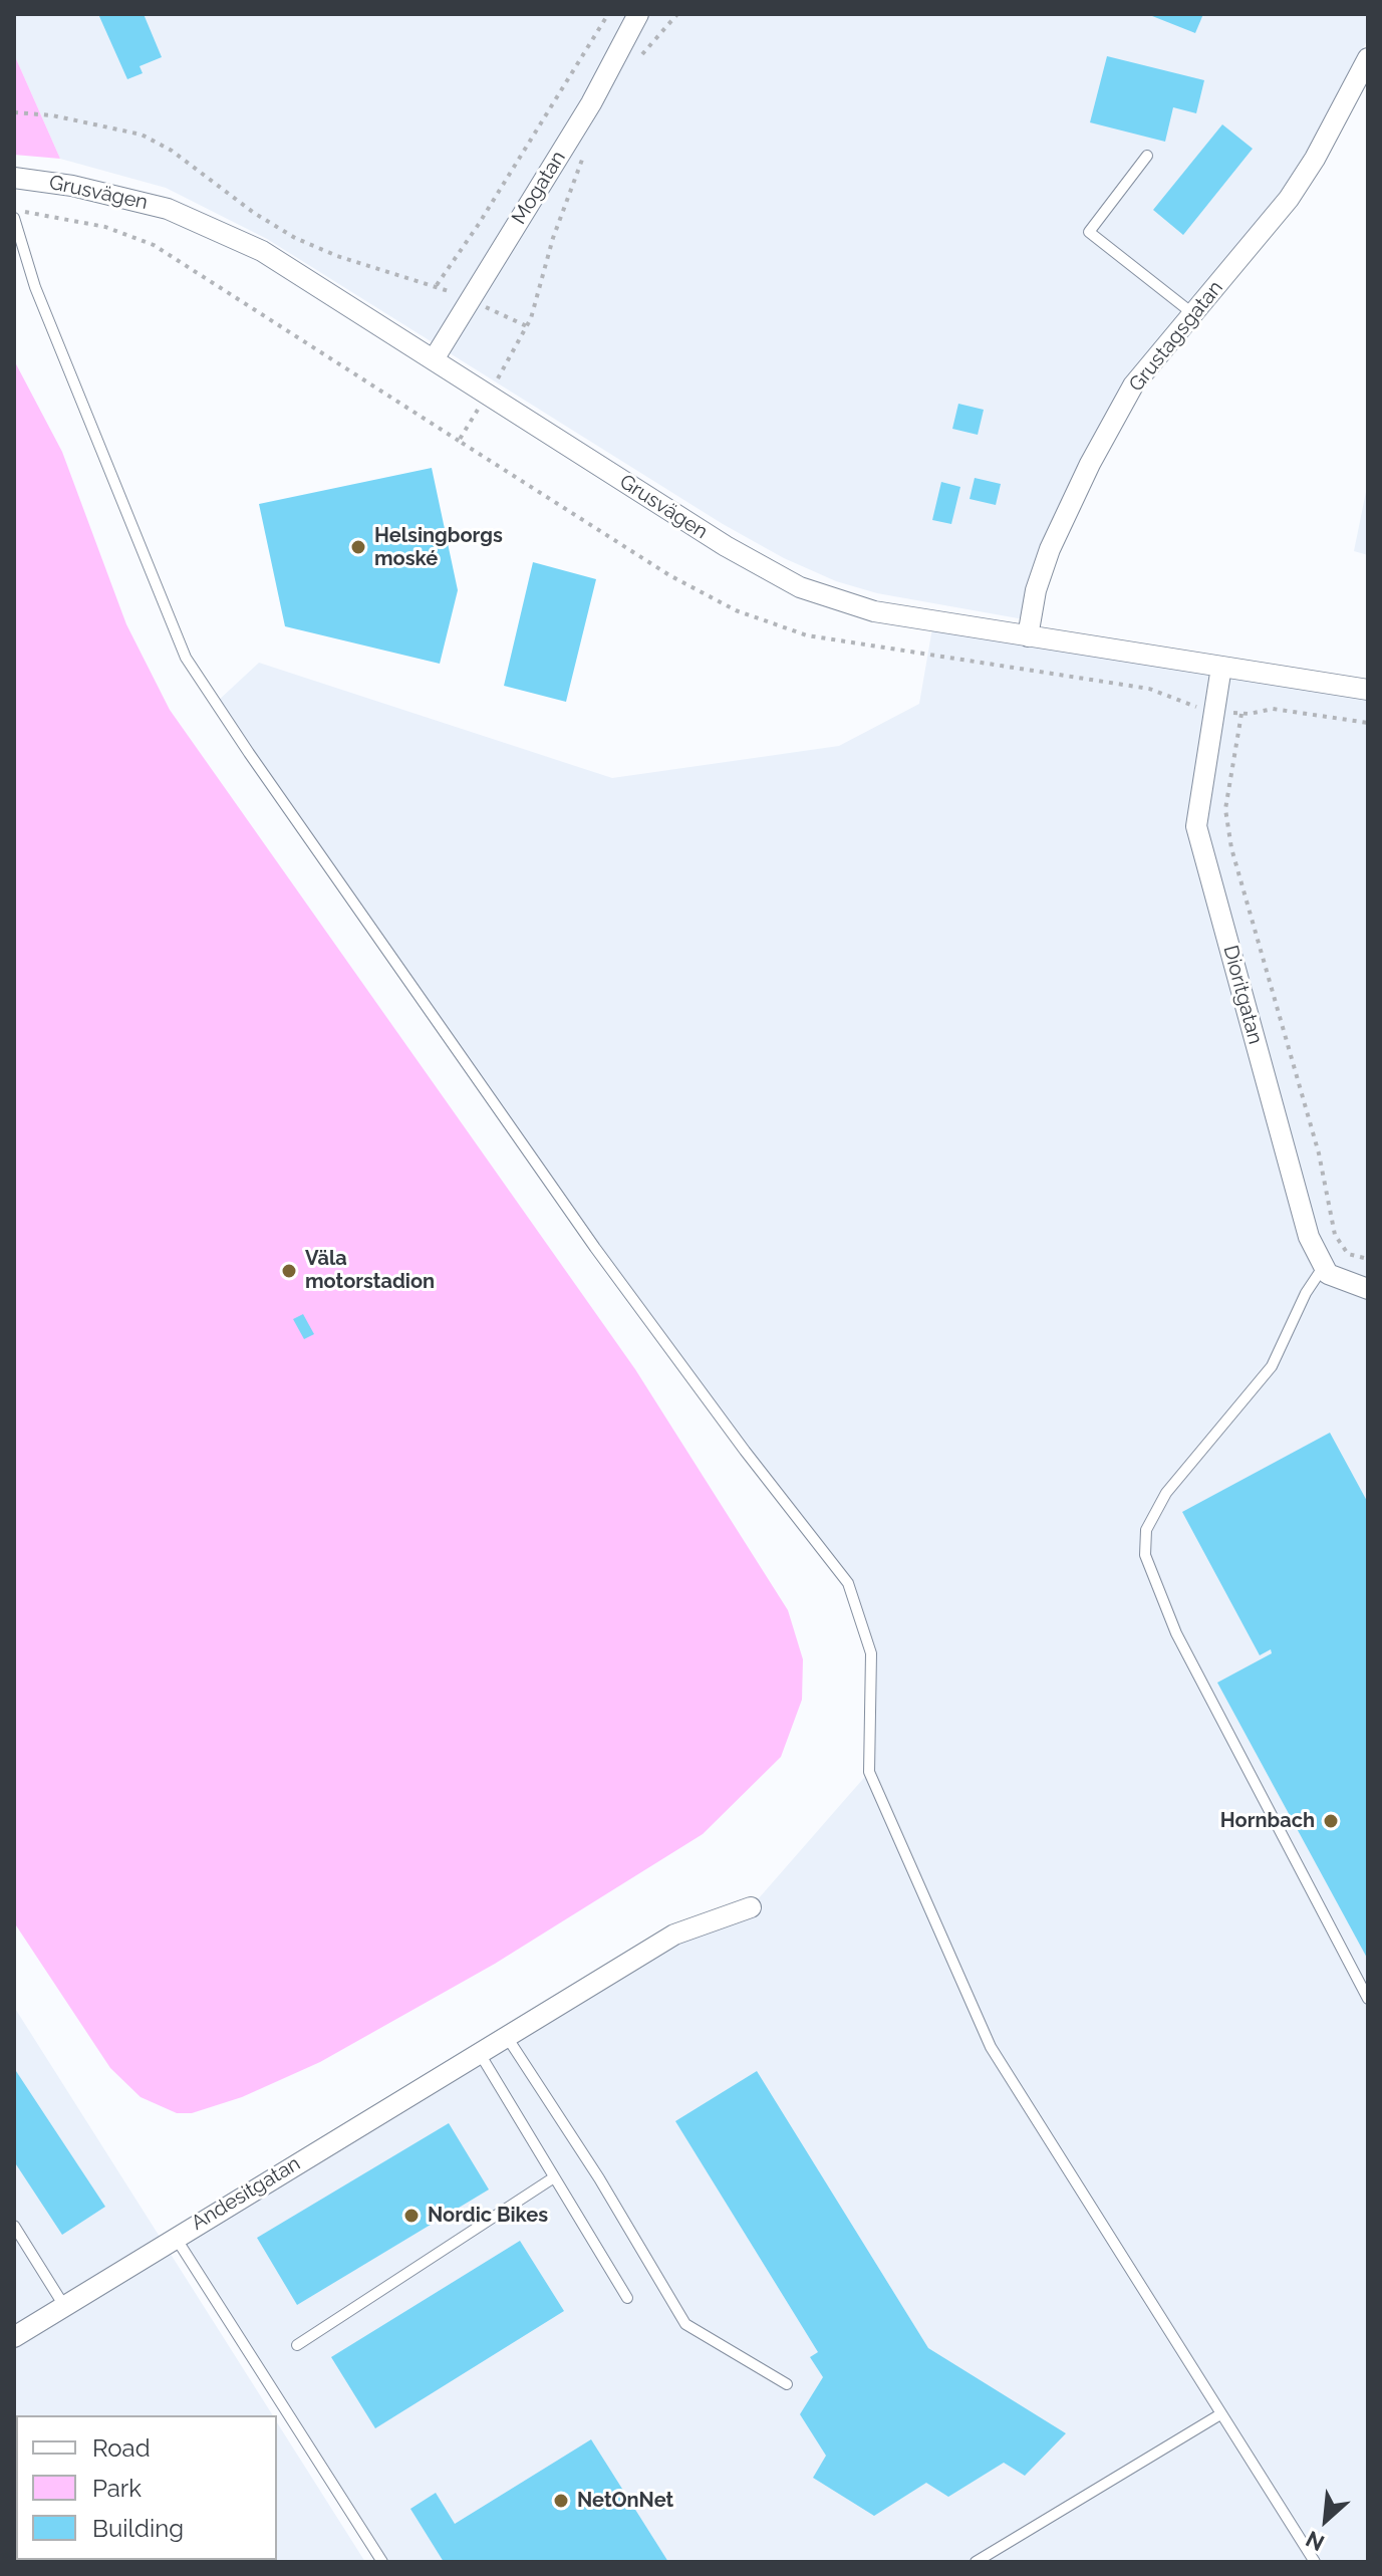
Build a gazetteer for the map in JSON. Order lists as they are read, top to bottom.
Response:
{
  "streets": {
    "street": [
      "Mogatan",
      "Grusvägen",
      "Grustagsgatan",
      "Dioritgatan",
      "Andesitgatan"
    ]
  },
  "crossings": [
    ["Mogatan", "Grusvägen"],
    ["Grusvägen", "Grustagsgatan"],
    ["Grusvägen", "Dioritgatan"]
  ],
  "places": [
    "Helsingborgs moské",
    "Väla motorstadion",
    "Hornbach",
    "Nordic Bikes",
    "NetOnNet"
  ],
  "legend": ["Road", "Park", "Building"],
  "north": "bottom left"
}
